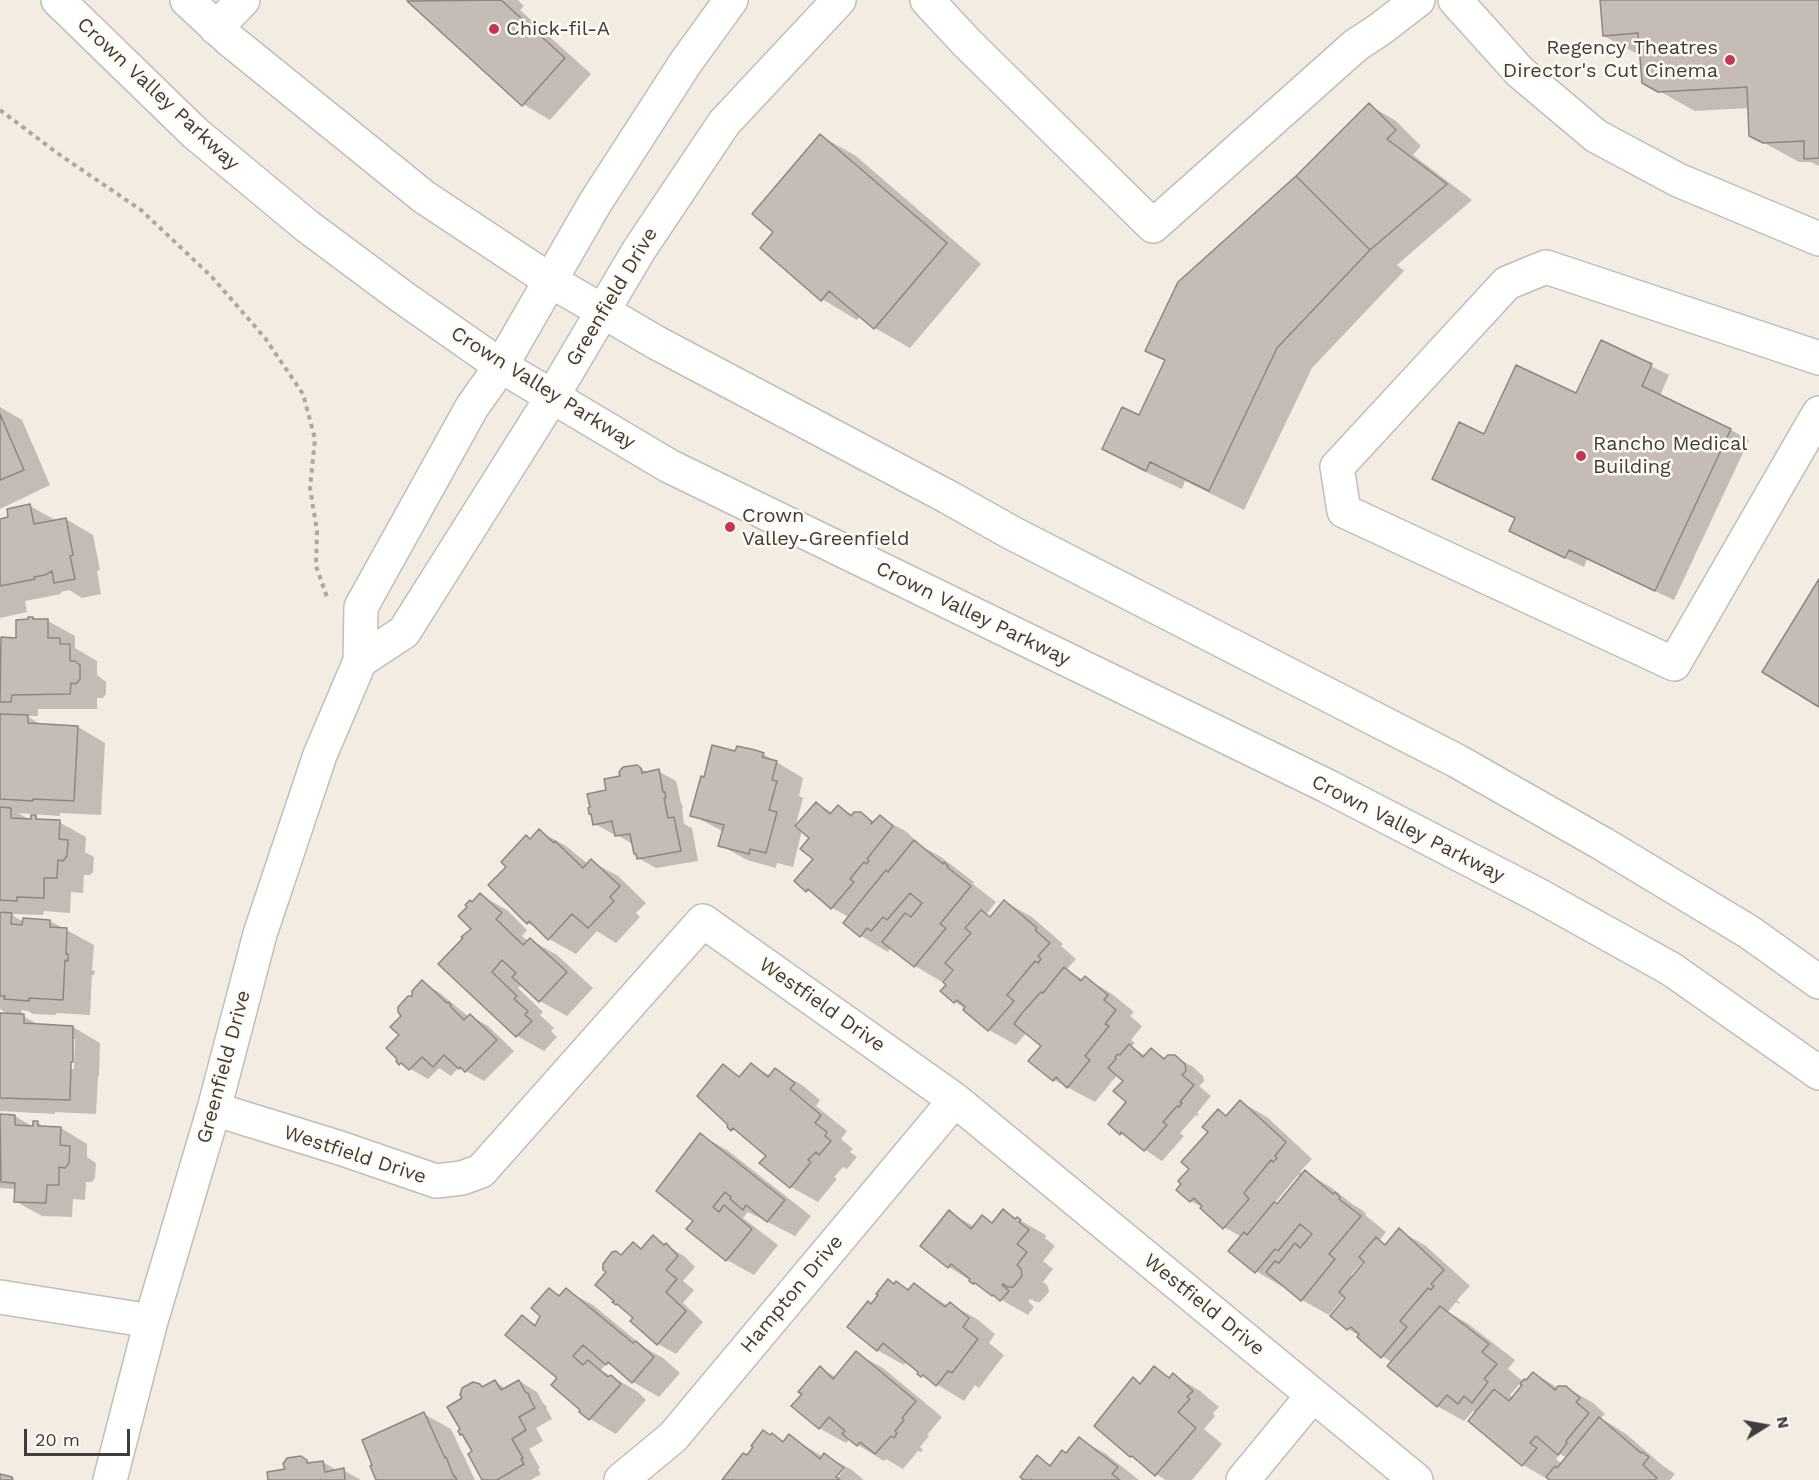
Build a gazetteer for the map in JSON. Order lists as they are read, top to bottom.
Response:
{
  "streets": {
    "main road": [
      "Crown Valley Parkway",
      "Greenfield Drive",
      "Westfield Drive",
      "Hampton Drive"
    ]
  },
  "crossings": [
    ["Crown Valley Parkway", "Greenfield Drive"],
    ["Greenfield Drive", "Westfield Drive"],
    ["Westfield Drive", "Hampton Drive"]
  ],
  "places": [
    "Chick-fil-A",
    "Regency Theatres Director's Cut Cinema",
    "Rancho Medical Building",
    "Crown Valley-Greenfield"
  ],
  "scale_bar": "20 m",
  "north": "right"
}
